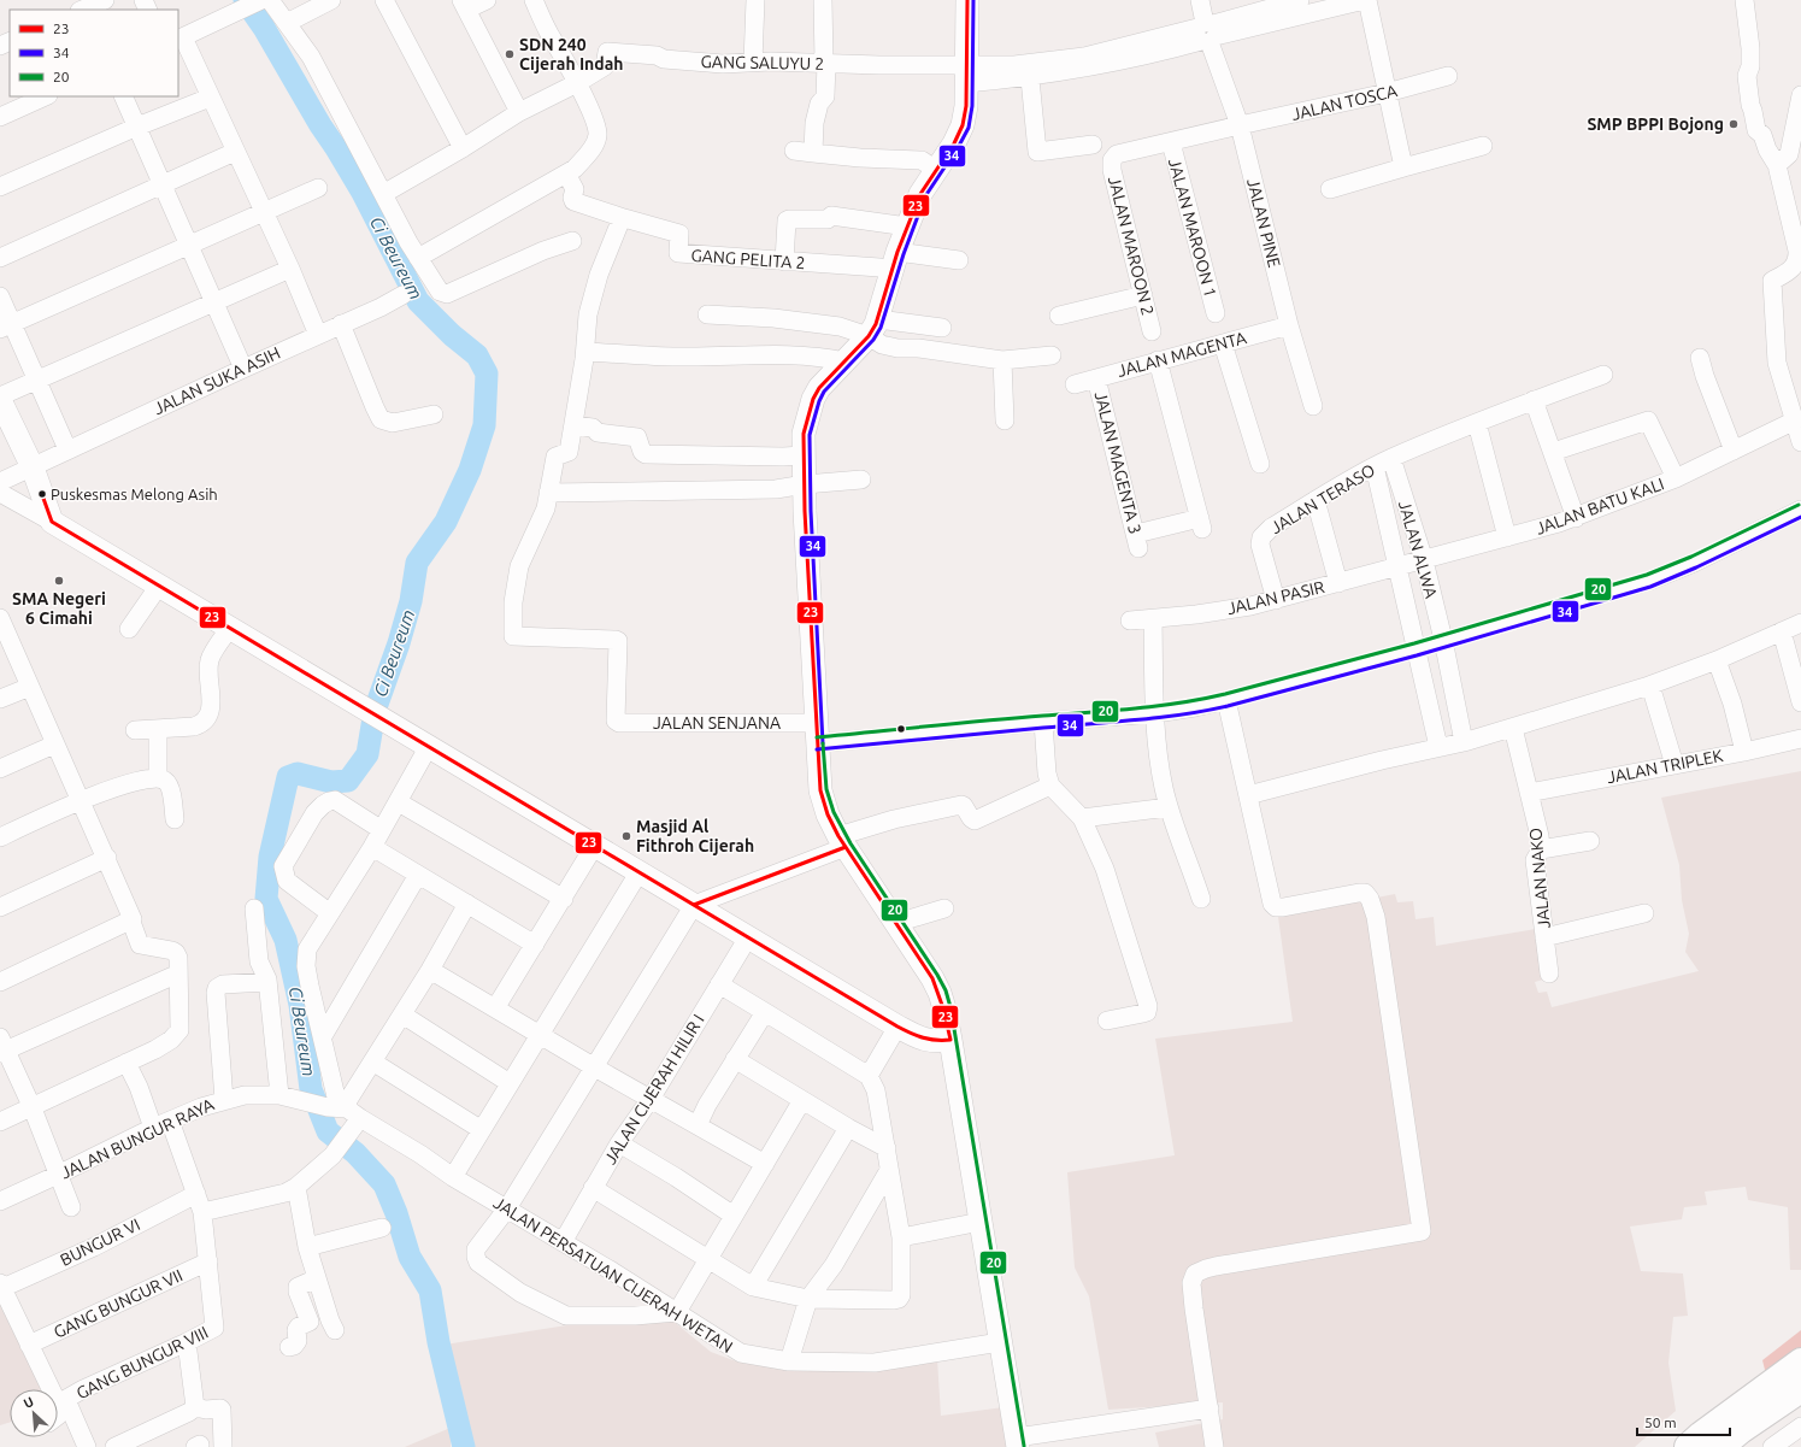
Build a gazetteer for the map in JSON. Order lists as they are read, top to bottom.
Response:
{
  "streets": {
    "street": [
      "GANG SALUYU 2",
      "JALAN TOSCA",
      "JALAN PINE",
      "JALAN MAROON 1",
      "JALAN MAROON 2",
      "GANG PELITA 2",
      "JALAN MAGENTA",
      "JALAN SUKA ASIH",
      "JALAN MAGENTA 3",
      "JALAN TERASO",
      "JALAN BATU KALI",
      "JALAN ALWA",
      "JALAN PASIR",
      "JALAN SENJANA",
      "JALAN TRIPLEK",
      "JALAN NAKO",
      "JALAN CIJERAH HILIR I",
      "JALAN BUNGUR RAYA",
      "BUNGUR VI",
      "JALAN PERSATUAN CIJERAH WETAN",
      "GANG BUNGUR VII",
      "GANG BUNGUR VIII"
    ]
  },
  "crossings": [
    ["GANG SALUYU 2", "JALAN PINE"],
    ["JALAN TOSCA", "JALAN PINE"],
    ["JALAN TOSCA", "JALAN MAROON 1"],
    ["JALAN TOSCA", "JALAN MAROON 2"],
    ["JALAN PINE", "JALAN MAGENTA"],
    ["JALAN MAGENTA", "JALAN MAGENTA 3"],
    ["JALAN TERASO", "JALAN ALWA"],
    ["JALAN TERASO", "JALAN PASIR"],
    ["JALAN BATU KALI", "JALAN ALWA"],
    ["JALAN BATU KALI", "JALAN PASIR"],
    ["JALAN ALWA", "JALAN PASIR"],
    ["JALAN ALWA", "JALAN SENJANA"],
    ["JALAN TRIPLEK", "JALAN NAKO"],
    ["JALAN CIJERAH HILIR I", "JALAN PERSATUAN CIJERAH WETAN"],
    ["JALAN BUNGUR RAYA", "JALAN PERSATUAN CIJERAH WETAN"],
    ["BUNGUR VI", "GANG BUNGUR VIII"],
    ["GANG BUNGUR VII", "GANG BUNGUR VIII"]
  ],
  "water": ["Ci Beureum"],
  "places": [
    "SDN 240 Cijerah Indah",
    "SMP BPPI Bojong",
    "Puskesmas Melong Asih",
    "SMA Negeri 6 Cimahi",
    "Masjid Al Fithroh Cijerah"
  ],
  "lines": ["transit line 23", "transit line 34", "transit line 20"],
  "legend": ["23", "34", "20"],
  "scale_bar": "50 m",
  "north": "top left"
}
